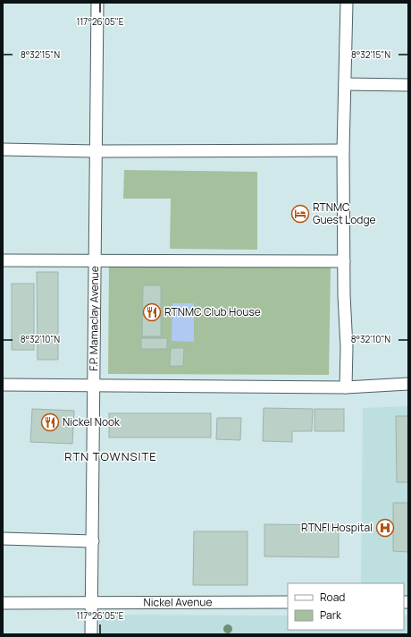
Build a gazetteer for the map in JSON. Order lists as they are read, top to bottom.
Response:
{
  "streets": {
    "street": ["F.P. Mamaclay Avenue", "Nickel Avenue"]
  },
  "crossings": [
    ["F.P. Mamaclay Avenue", "Nickel Avenue"]
  ],
  "districts": ["RTN TOWNSITE"],
  "places": {
    "hotel": ["RTNMC Guest Lodge"],
    "restaurant": ["RTNMC Club House", "Nickel Nook"],
    "hospital": ["RTNFI Hospital"]
  },
  "legend": ["Road", "Park"],
  "coordinates": ["117°26'05\"E", "8°32'15\"N", "8°32'10\"N"]
}
